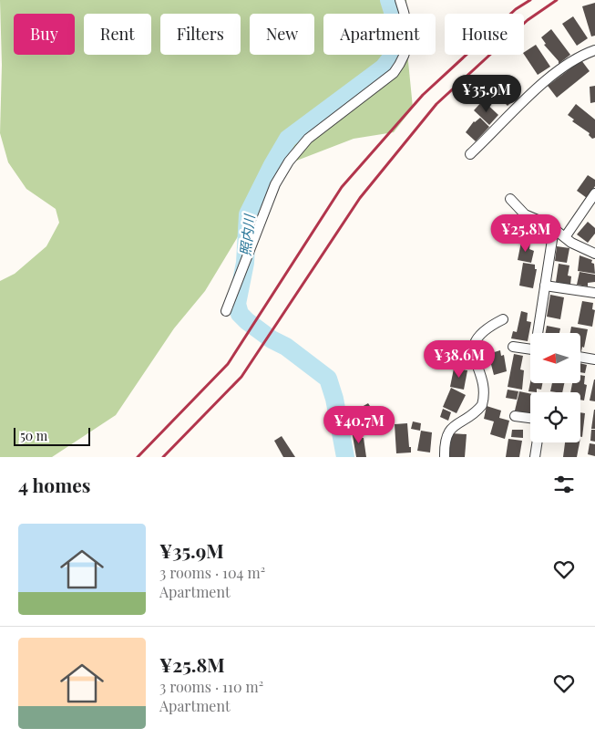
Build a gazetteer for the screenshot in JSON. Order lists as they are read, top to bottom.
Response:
{
  "water": ["照内川"],
  "scale_bar": "50 m",
  "north": "left",
  "page": {
    "chip": [
      "Buy",
      "Rent",
      "Filters",
      "New",
      "Apartment",
      "House"
    ],
    "price": [
      "¥35.9M",
      "¥25.8M",
      "¥38.6M",
      "¥40.7M"
    ],
    "scale": "50 m",
    "heading": "4 homes",
    "list": [
      {
        "name": "¥35.9M",
        "note": "3 rooms · 104 m² · Apartment"
      },
      {
        "name": "¥25.8M",
        "note": "3 rooms · 110 m² · Apartment"
      }
    ]
  }
}
